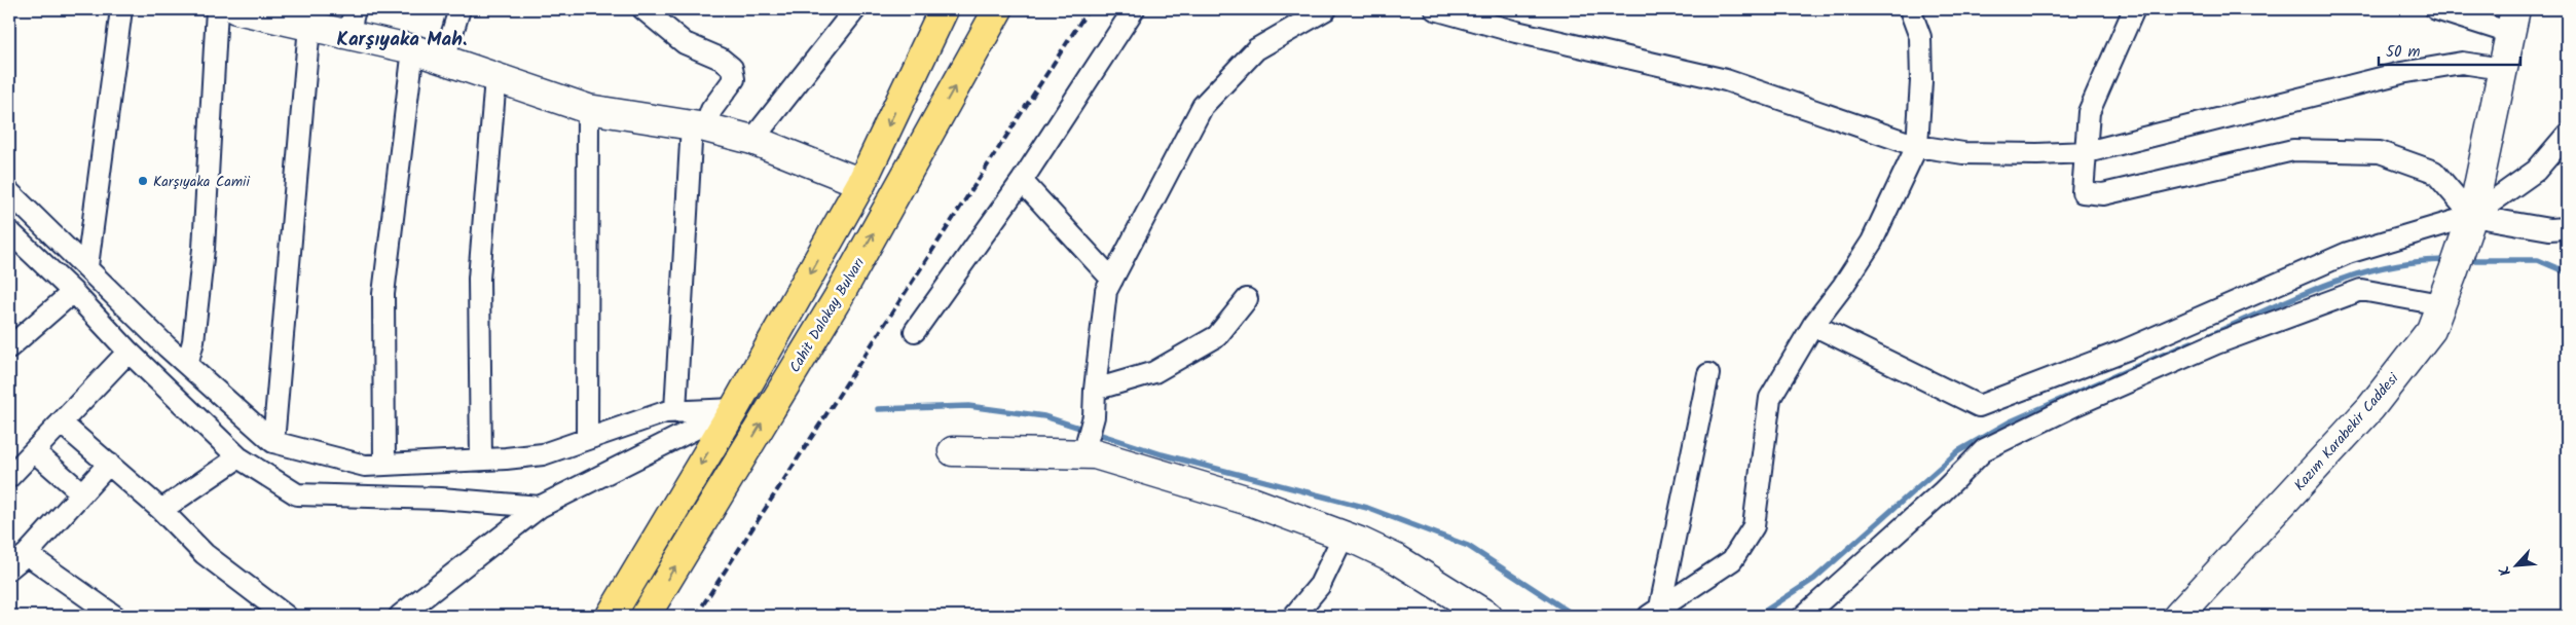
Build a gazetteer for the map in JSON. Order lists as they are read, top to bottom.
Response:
{
  "streets": {
    "main road": ["Cahit Dalokay Bulvarı"],
    "street": ["Kazım Karabekir Caddesi"]
  },
  "districts": ["Karşıyaka Mah."],
  "places": ["Karşıyaka Camii"],
  "scale_bar": "50 m",
  "north": "bottom left"
}
